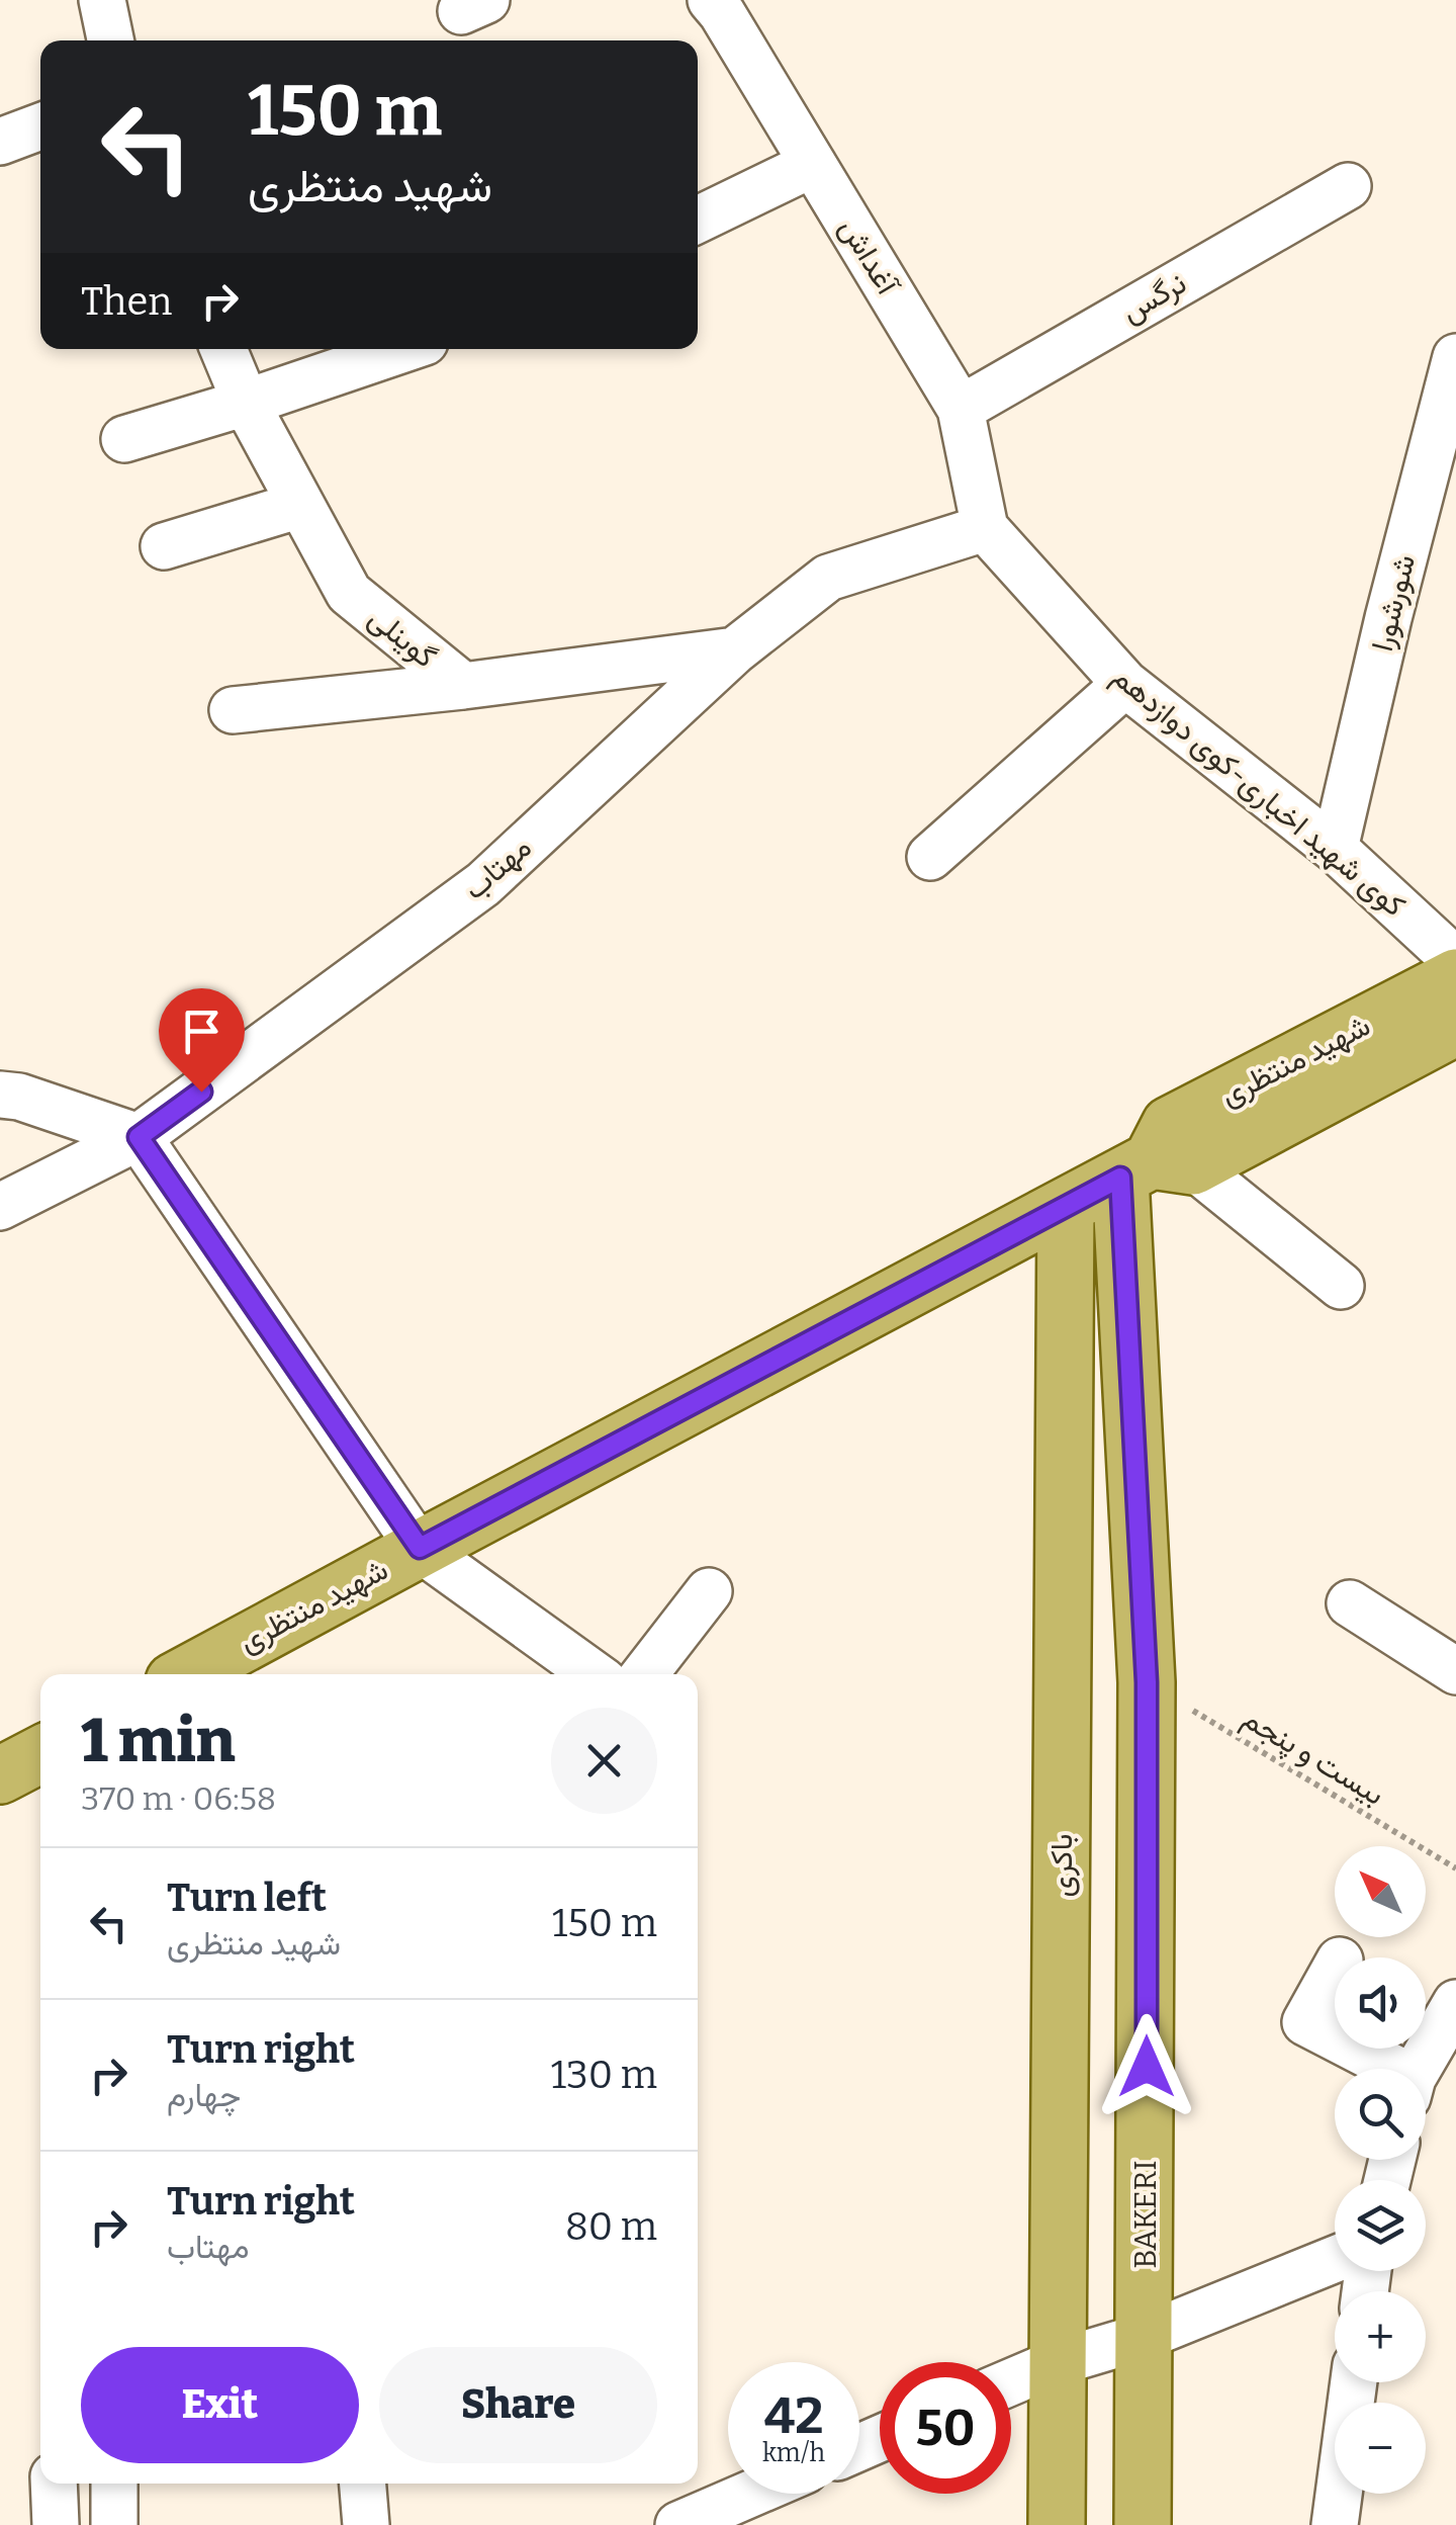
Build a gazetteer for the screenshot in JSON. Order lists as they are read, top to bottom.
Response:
{
  "streets": {
    "main road": ["شهید منتظری", "باکری", "BAKERI"],
    "street": [
      "آغداش",
      "نرگس",
      "شورشورا",
      "گوینلی",
      "کوی شهید اخباری-کوی دوازدهم",
      "مهتاب"
    ],
    "path": ["بیست و پنجم"]
  },
  "crossings": [
    ["آغداش", "نرگس"],
    ["آغداش", "کوی شهید اخباری-کوی دوازدهم"],
    ["آغداش", "مهتاب"],
    ["شورشورا", "کوی شهید اخباری-کوی دوازدهم"],
    ["گوینلی", "مهتاب"],
    ["کوی شهید اخباری-کوی دوازدهم", "مهتاب"],
    ["شهید منتظری", "باکری"],
    ["شهید منتظری", "BAKERI"],
    ["بیست و پنجم", "BAKERI"]
  ],
  "north": "top left",
  "page": {
    "turn": ["150 m", "شهید منتظری"],
    "then": "Then",
    "heading": ["1 min", "370 m · 06:58"],
    "map_buttons": ["+", "−"],
    "list": [
      {
        "name": "Turn left",
        "note": "شهید منتظری",
        "value": "150 m"
      },
      {
        "name": "Turn right",
        "note": "چهارم",
        "value": "130 m"
      },
      {
        "name": "Turn right",
        "note": "مهتاب",
        "value": "80 m"
      }
    ],
    "buttons": ["Exit", "Share"],
    "speed": "42 km/h",
    "limit": "50"
  }
}
